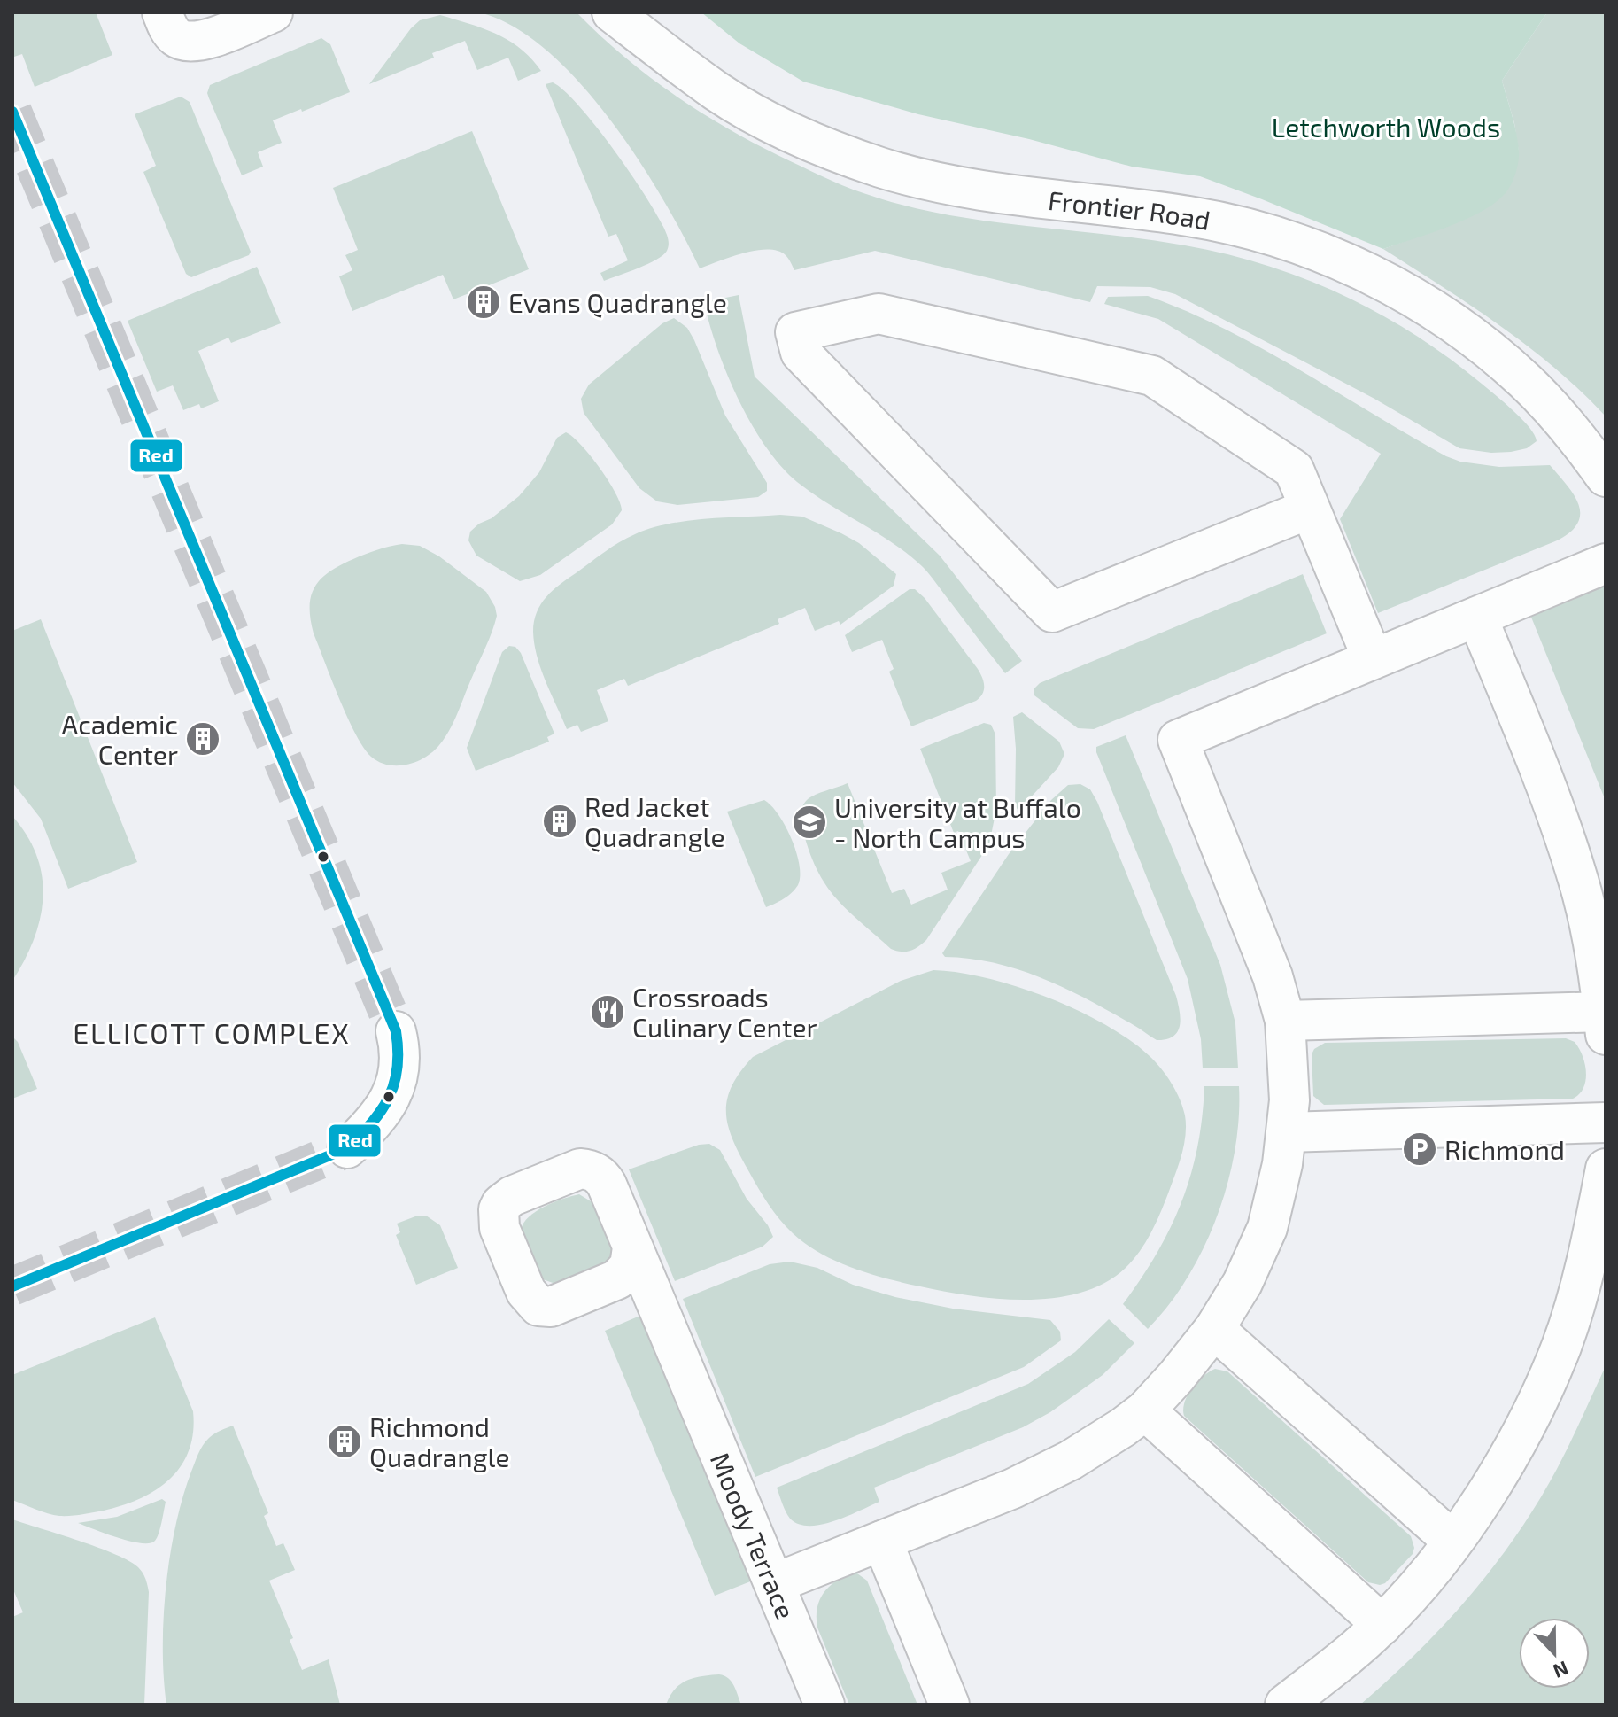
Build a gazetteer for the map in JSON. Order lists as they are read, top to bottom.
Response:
{
  "streets": {
    "street": ["Frontier Road", "Moody Terrace"]
  },
  "districts": ["ELLICOTT COMPLEX"],
  "parks": ["Letchworth Woods"],
  "places": {
    "building": [
      "Evans Quadrangle",
      "Academic Center",
      "Red Jacket Quadrangle",
      "Richmond Quadrangle"
    ],
    "school or university": ["University at Buffalo - North Campus"],
    "restaurant": ["Crossroads Culinary Center"],
    "parking": ["Richmond"]
  },
  "lines": ["transit line Red"],
  "north": "bottom"
}
